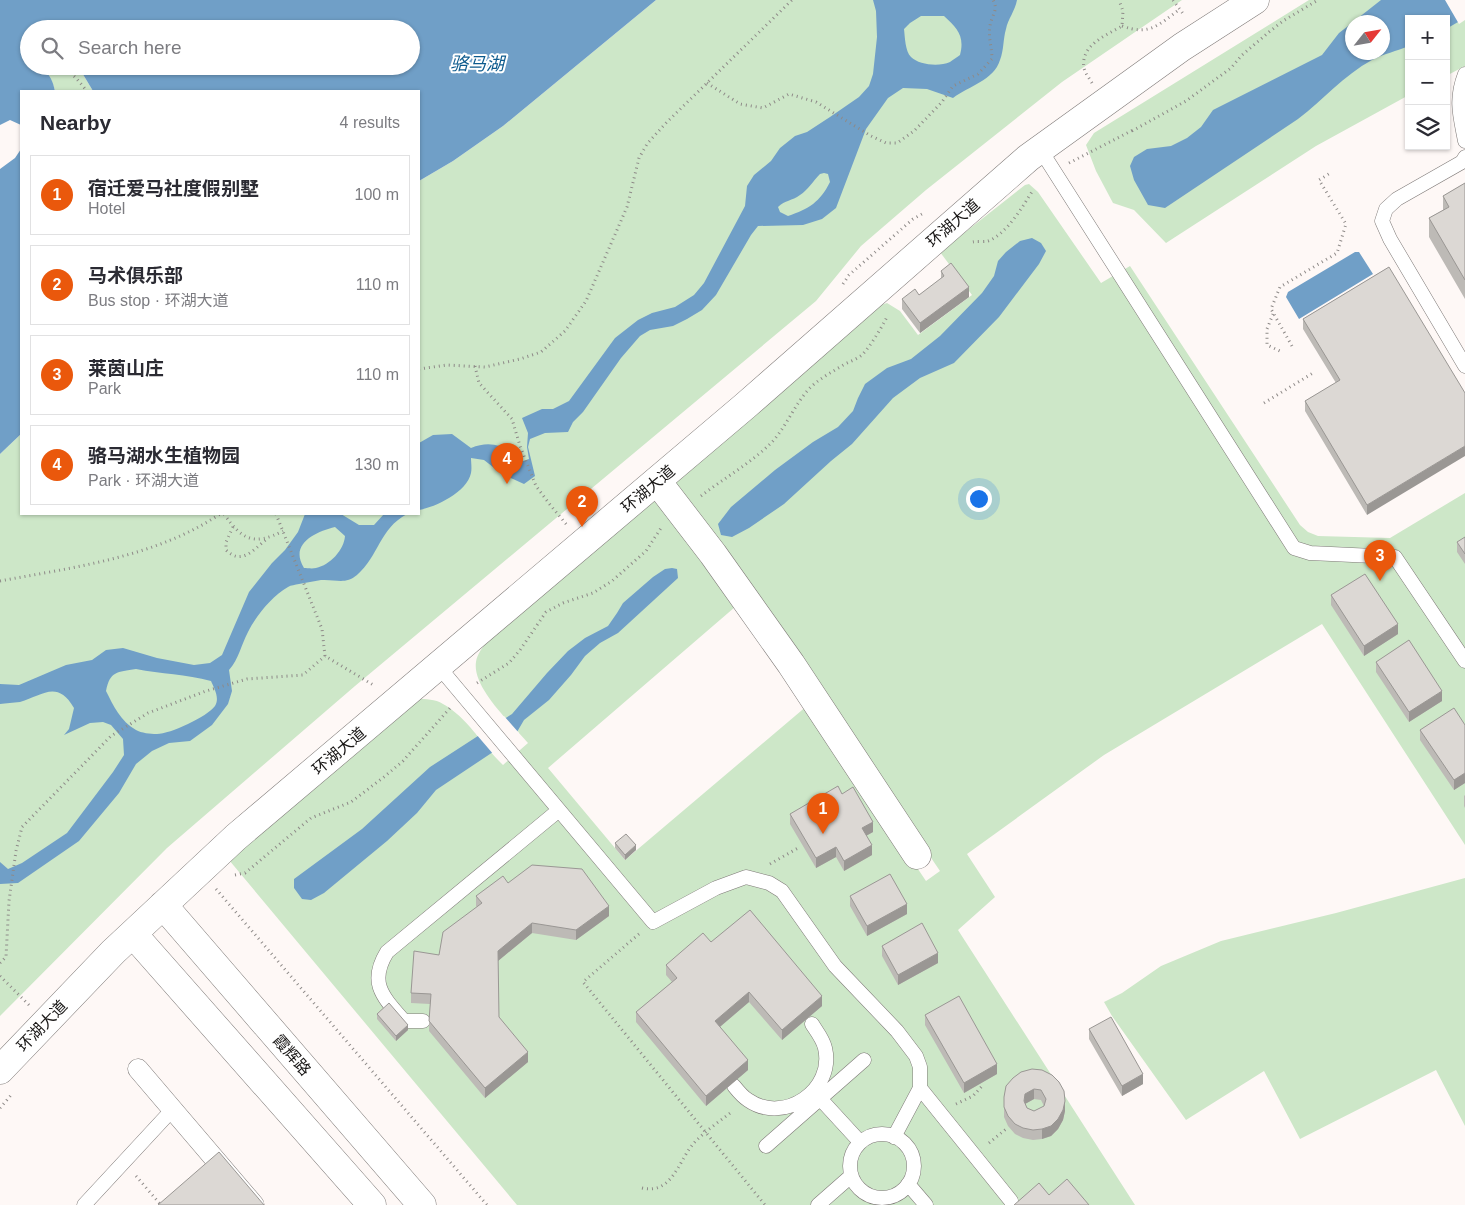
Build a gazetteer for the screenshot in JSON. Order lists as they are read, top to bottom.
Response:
{
  "streets": {
    "street": ["环湖大道", "霞辉路"]
  },
  "crossings": [
    ["环湖大道", "霞辉路"]
  ],
  "water": ["骆马湖"],
  "north": "top right",
  "page": {
    "map_buttons": ["+", "−"],
    "search": "Search here",
    "heading": ["Nearby", "4 results"],
    "list": [
      {
        "mark": "1",
        "name": "宿迁爱马社度假别墅",
        "note": "Hotel",
        "value": "100 m"
      },
      {
        "mark": "2",
        "name": "马术俱乐部",
        "note": "Bus stop · 环湖大道",
        "value": "110 m"
      },
      {
        "mark": "3",
        "name": "莱茵山庄",
        "note": "Park",
        "value": "110 m"
      },
      {
        "mark": "4",
        "name": "骆马湖水生植物园",
        "note": "Park · 环湖大道",
        "value": "130 m"
      }
    ],
    "pins": [
      "4",
      "2",
      "3",
      "1"
    ]
  }
}
